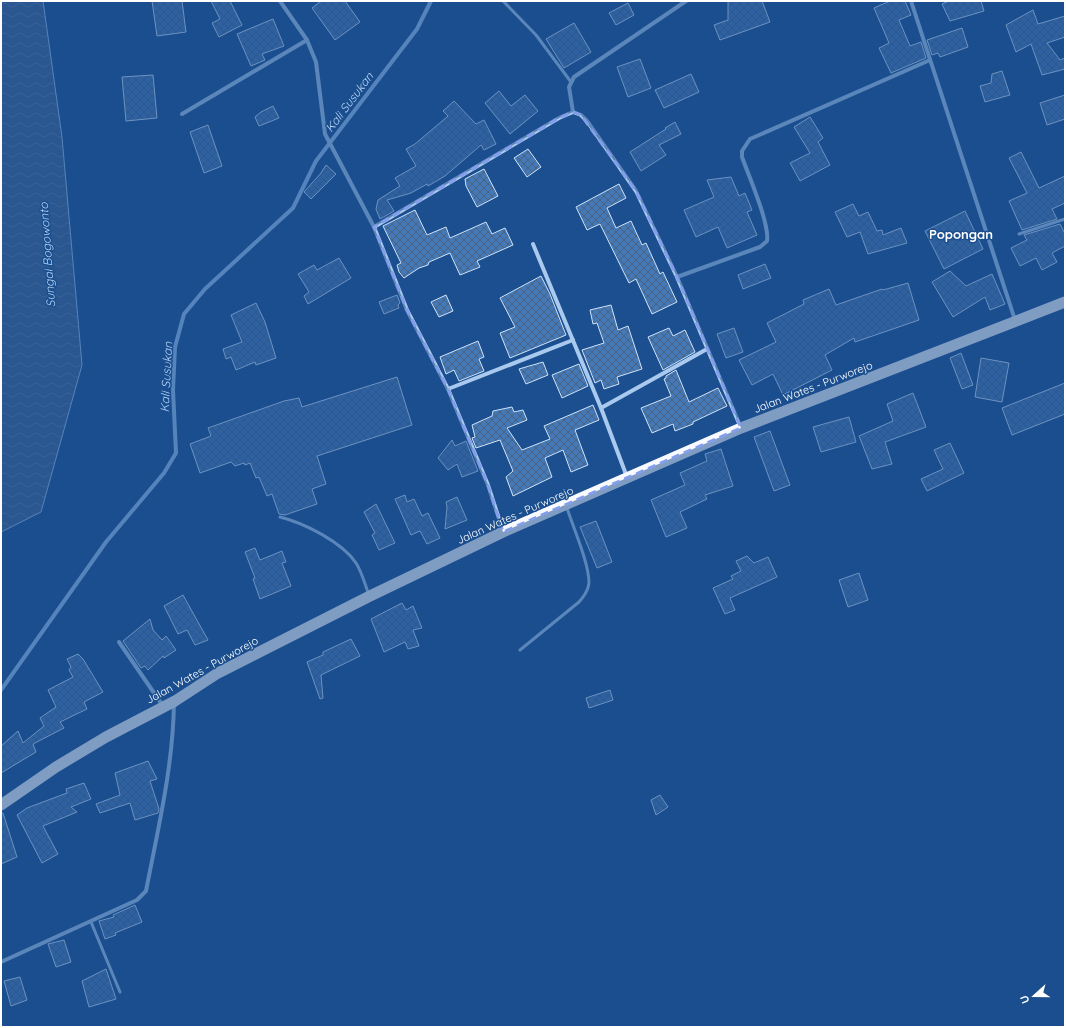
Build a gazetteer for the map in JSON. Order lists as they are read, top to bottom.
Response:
{
  "streets": {
    "highway": ["Jalan Wates - Purworejo"]
  },
  "districts": ["Popongan"],
  "water": ["Kali Susukan", "Sungai Bogowonto"],
  "north": "left"
}
